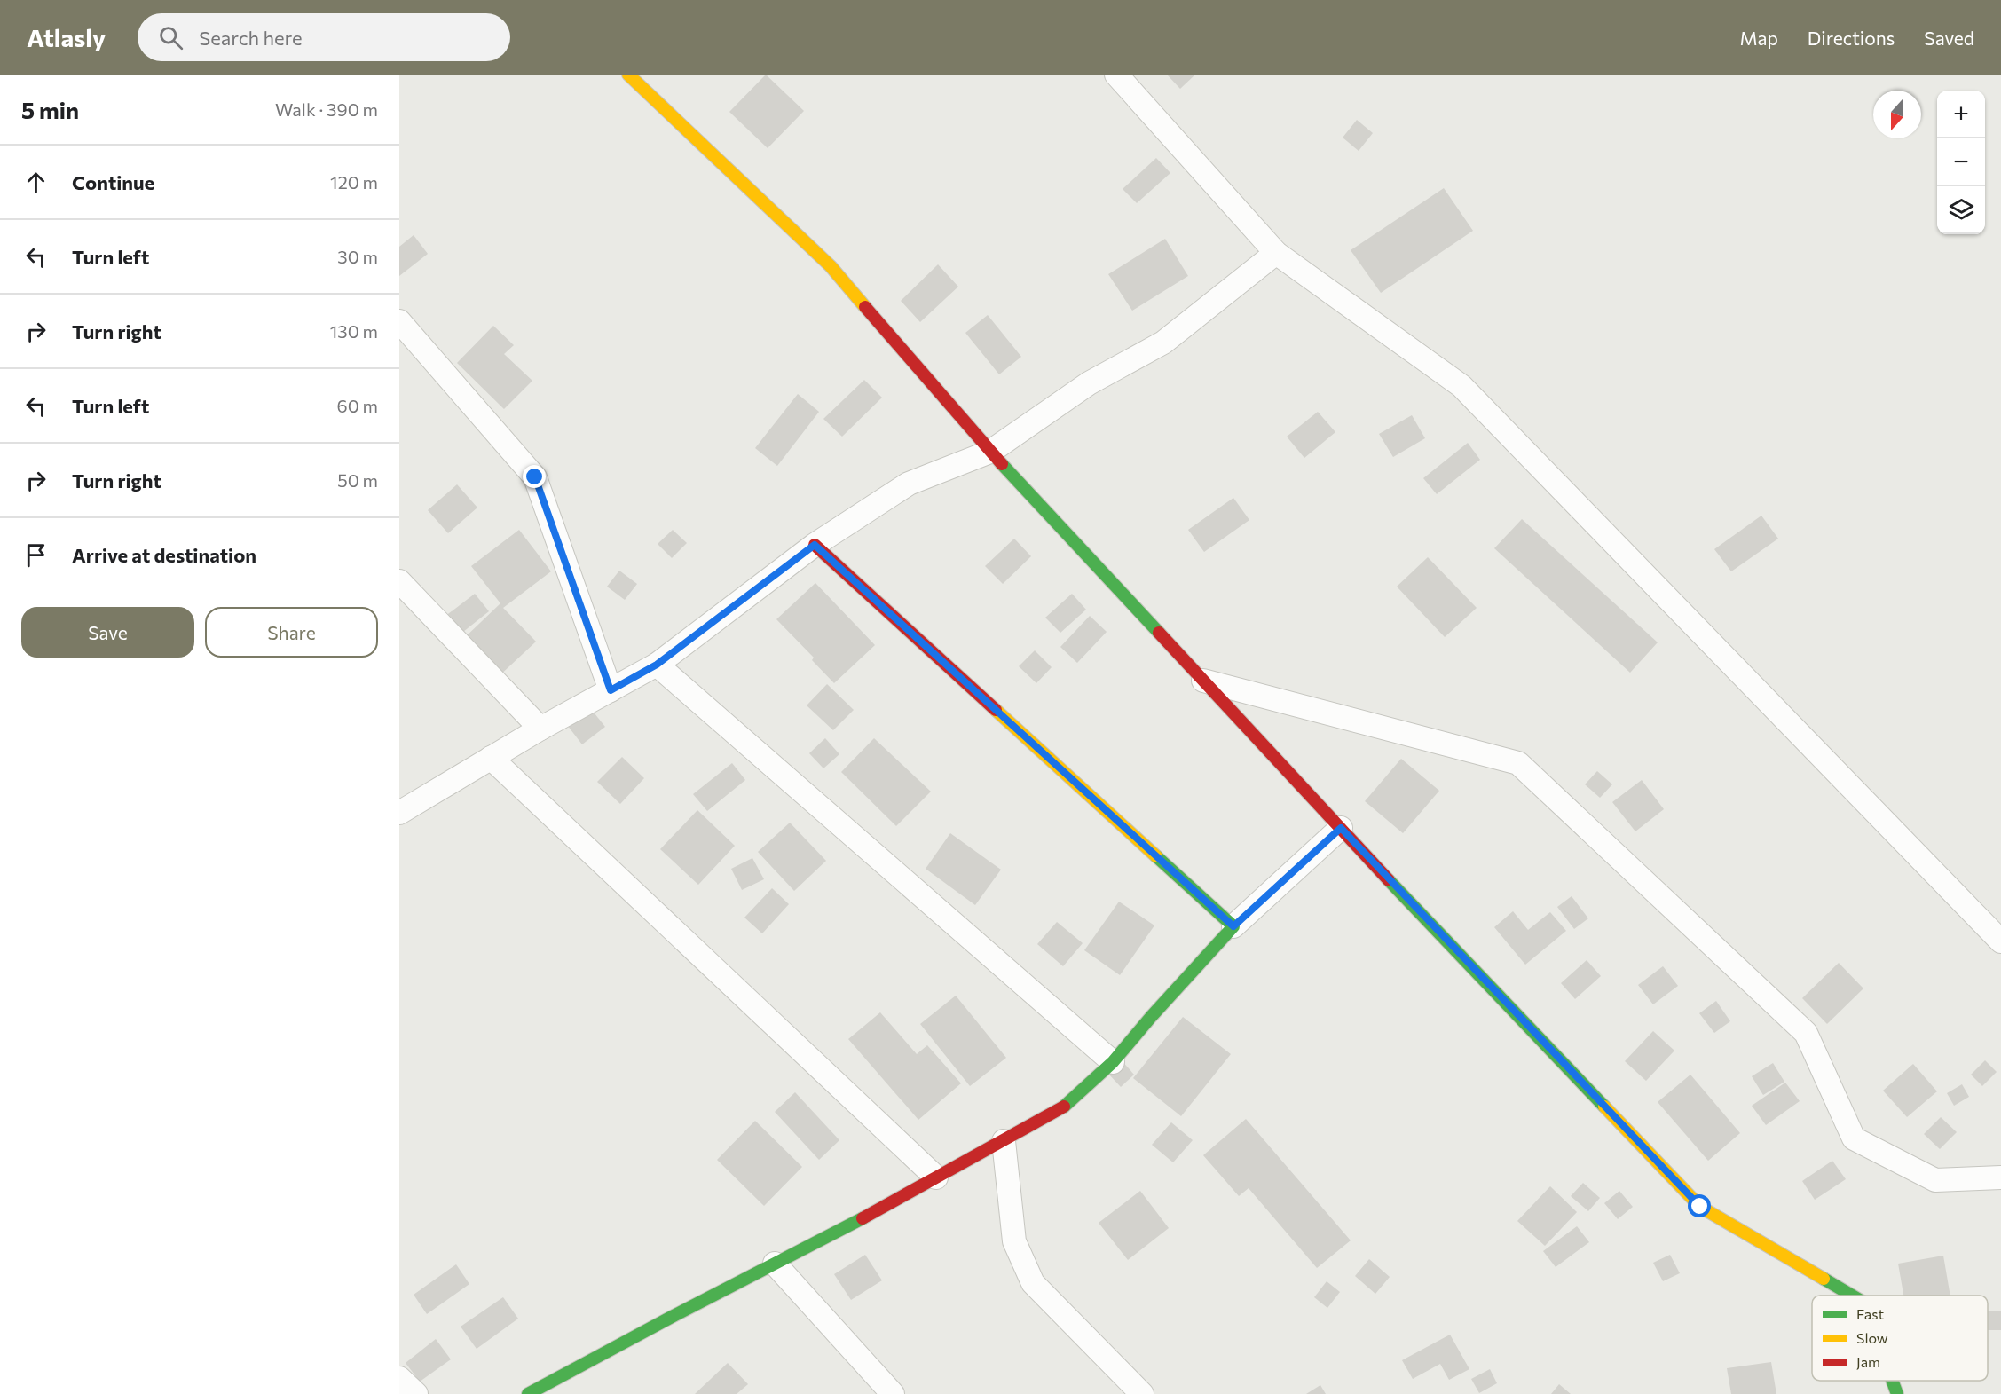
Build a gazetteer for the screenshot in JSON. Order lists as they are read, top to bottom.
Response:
{
  "legend": ["Fast", "Slow", "Jam"],
  "north": "bottom",
  "page": {
    "header": "Atlasly",
    "search": "Search here",
    "nav": ["Map", "Directions", "Saved"],
    "heading": ["5 min", "Walk · 390 m"],
    "map_buttons": ["+", "−"],
    "list": [
      ["Continue", "120 m"],
      ["Turn left", "30 m"],
      ["Turn right", "130 m"],
      ["Turn left", "60 m"],
      ["Turn right", "50 m"],
      "Arrive at destination"
    ],
    "buttons": ["Save", "Share"]
  }
}
